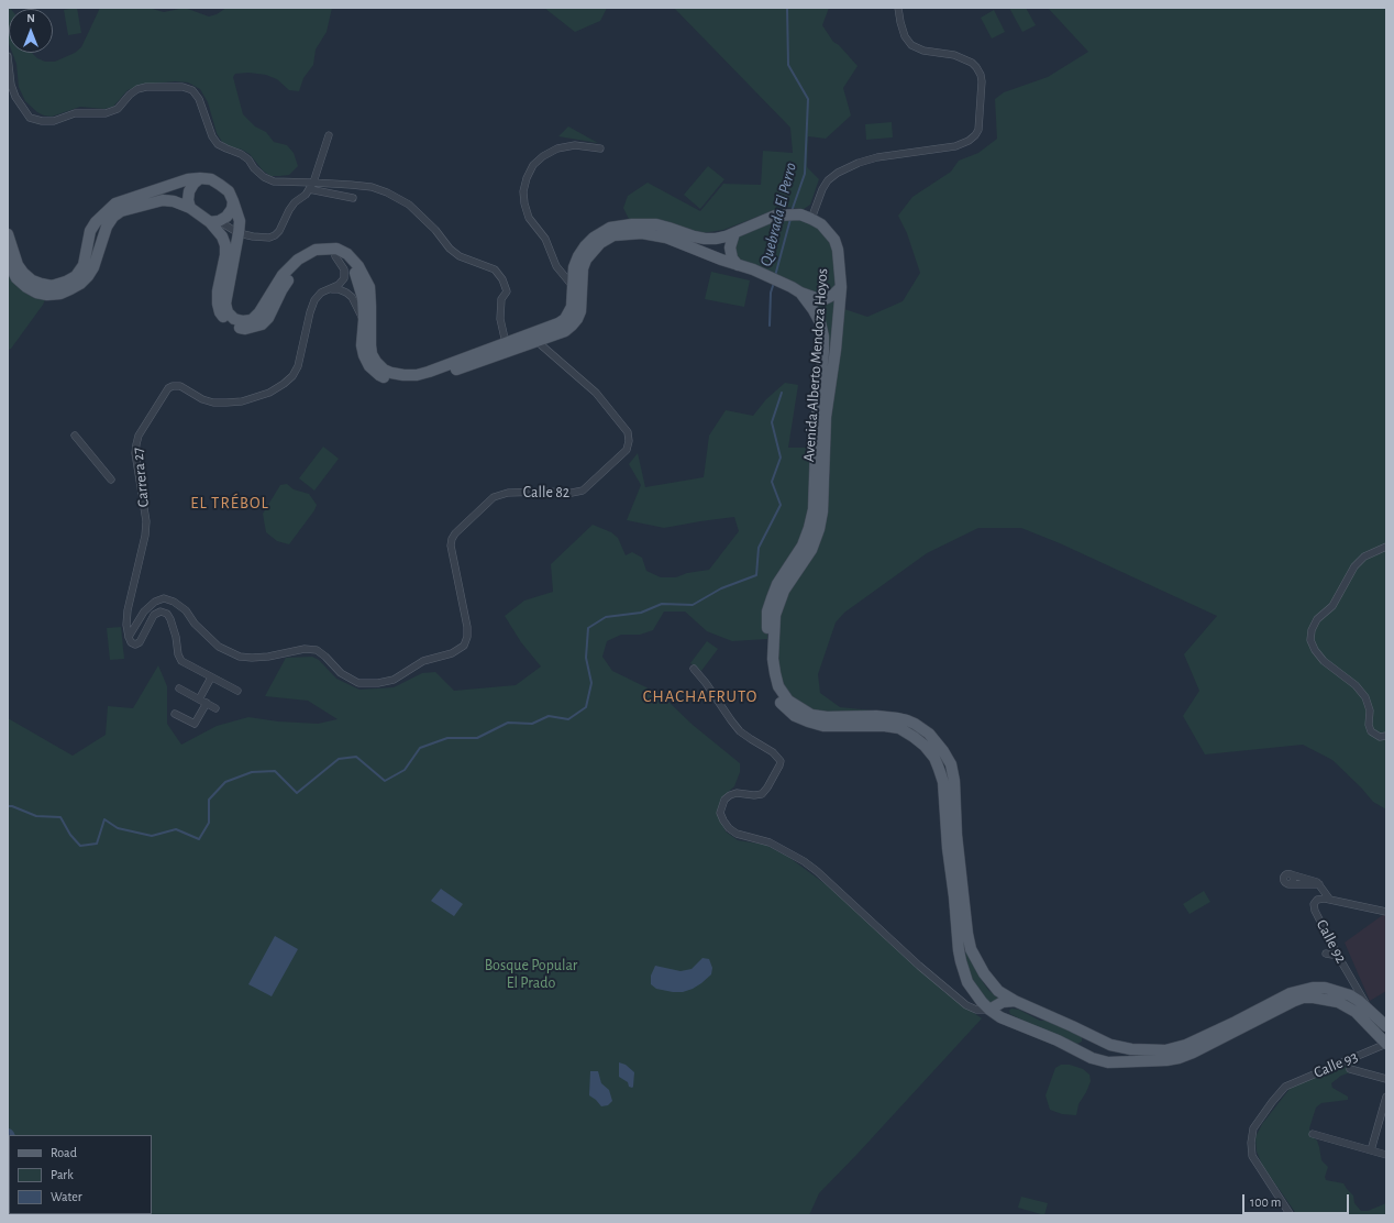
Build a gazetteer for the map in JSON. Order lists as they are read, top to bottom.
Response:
{
  "streets": {
    "main road": ["Avenida Alberto Mendoza Hoyos"],
    "street": [
      "Carrera 27",
      "Calle 82",
      "Calle 92",
      "Calle 93"
    ]
  },
  "crossings": [
    ["Avenida Alberto Mendoza Hoyos", "Carrera 27"],
    ["Avenida Alberto Mendoza Hoyos", "Calle 82"],
    ["Avenida Alberto Mendoza Hoyos", "Calle 92"],
    ["Avenida Alberto Mendoza Hoyos", "Calle 93"],
    ["Carrera 27", "Calle 82"]
  ],
  "districts": ["EL TRÉBOL", "CHACHAFRUTO"],
  "water": ["Quebrada El Perro"],
  "parks": ["Bosque Popular El Prado"],
  "legend": ["Road", "Park", "Water"],
  "scale_bar": "100 m",
  "north": "top"
}
